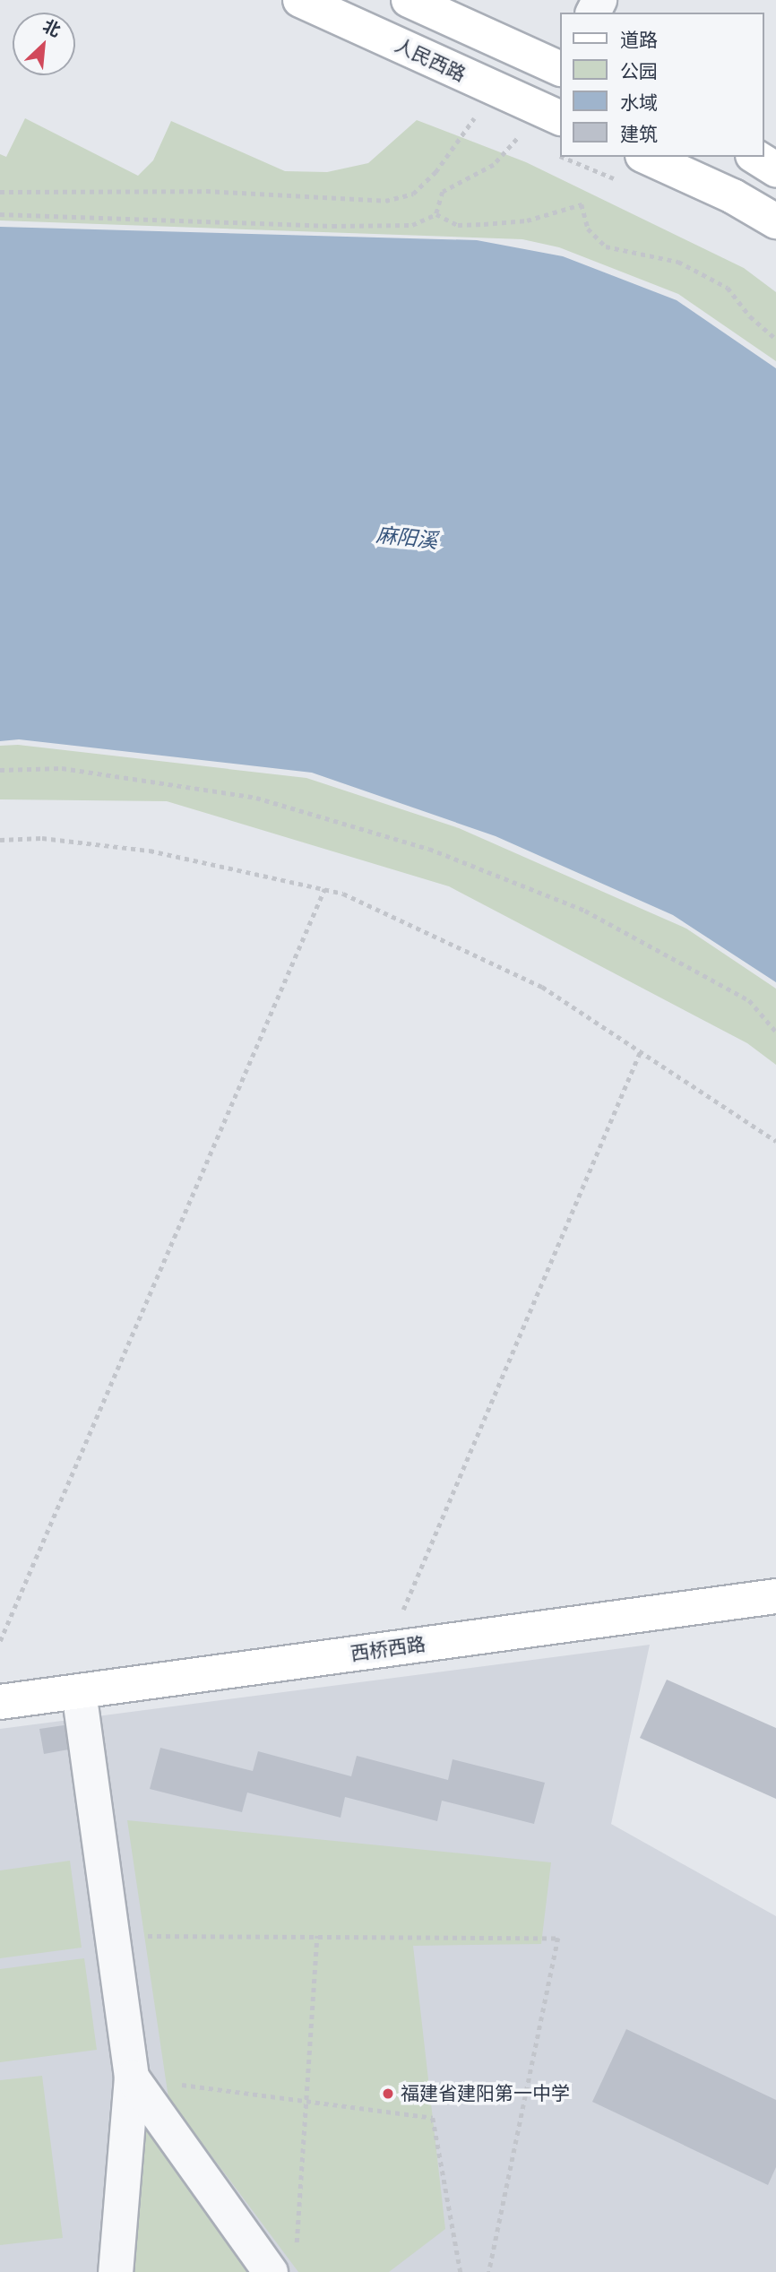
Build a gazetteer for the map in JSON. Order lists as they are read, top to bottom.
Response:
{
  "streets": {
    "main road": ["人民西路", "西桥西路"]
  },
  "water": ["麻阳溪"],
  "places": ["福建省建阳第一中学"],
  "legend": [
    "道路",
    "公园",
    "水域",
    "建筑"
  ],
  "north": "top right"
}
